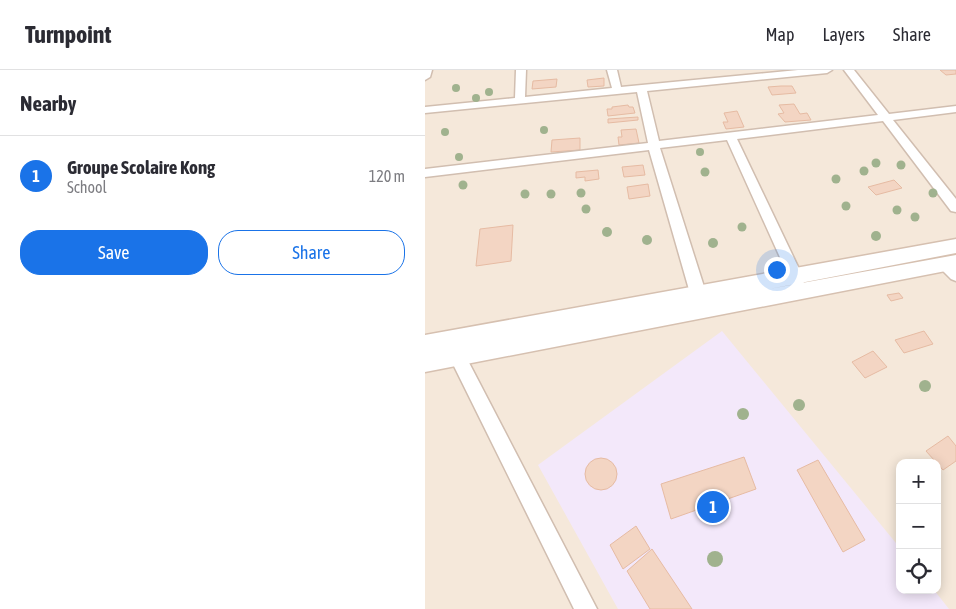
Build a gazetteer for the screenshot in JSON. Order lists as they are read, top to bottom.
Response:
{
  "page": {
    "header": "Turnpoint",
    "nav": ["Map", "Layers", "Share"],
    "heading": "Nearby",
    "list": [
      {
        "mark": "1",
        "name": "Groupe Scolaire Kong",
        "note": "School",
        "value": "120 m"
      }
    ],
    "buttons": ["Save", "Share"],
    "map_buttons": ["+", "−"],
    "pins": "1"
  }
}
